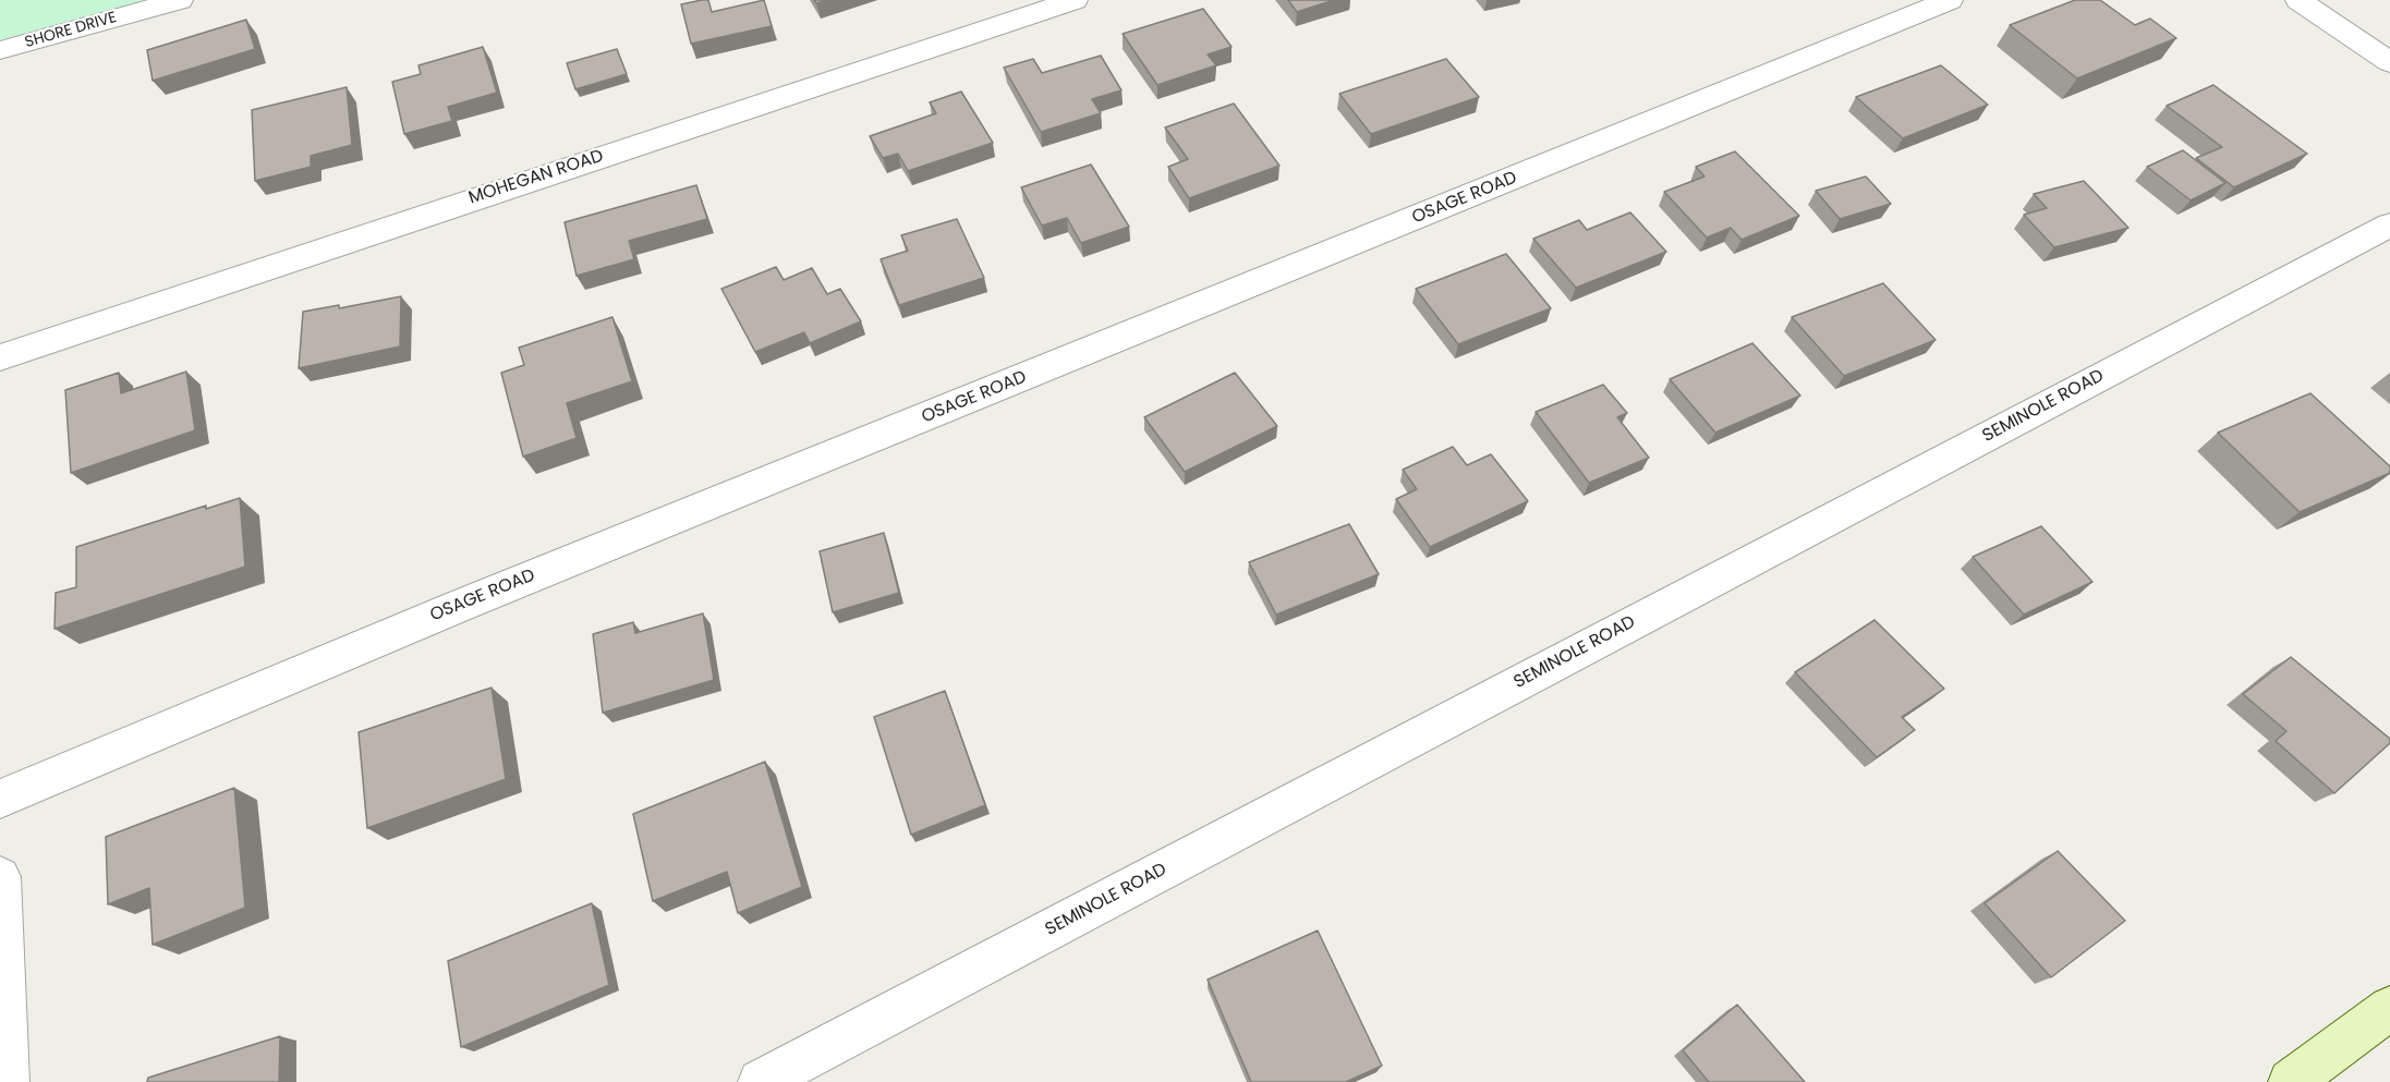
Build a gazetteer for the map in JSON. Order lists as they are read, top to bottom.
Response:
{
  "streets": {
    "street": [
      "SHORE DRIVE",
      "MOHEGAN ROAD",
      "OSAGE ROAD",
      "SEMINOLE ROAD"
    ]
  }
}
